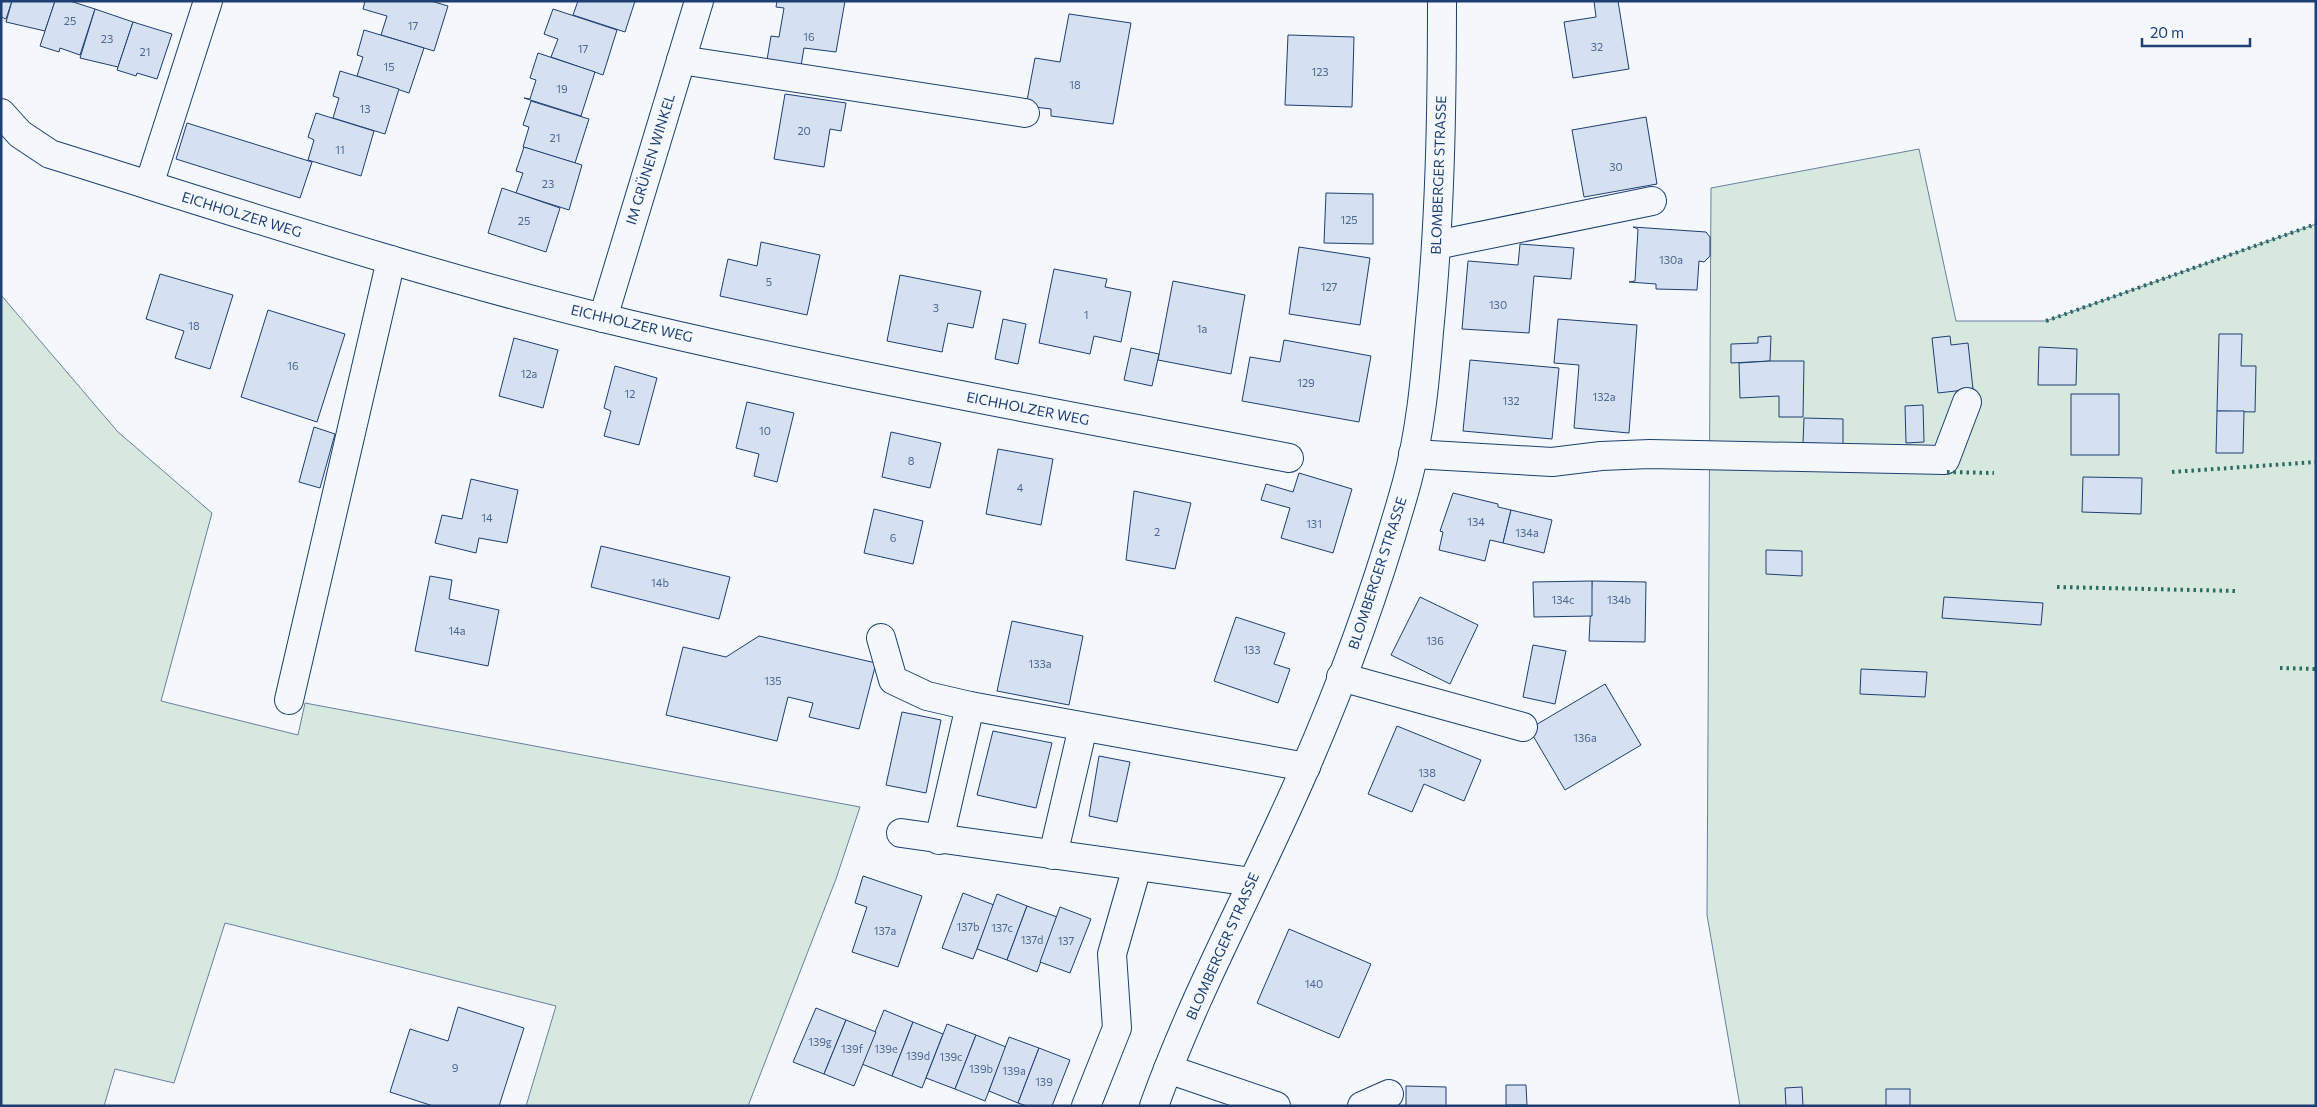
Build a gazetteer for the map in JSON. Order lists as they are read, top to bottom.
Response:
{
  "streets": {
    "street": ["IM GRÜNEN WINKEL", "BLOMBERGER STRASSE", "EICHHOLZER WEG"]
  },
  "crossings": [
    ["IM GRÜNEN WINKEL", "EICHHOLZER WEG"]
  ],
  "house_numbers": [
    "25",
    "17",
    "16",
    "23",
    "32",
    "17",
    "21",
    "15",
    "123",
    "18",
    "19",
    "13",
    "20",
    "21",
    "11",
    "30",
    "23",
    "125",
    "25",
    "130a",
    "5",
    "127",
    "130",
    "3",
    "1",
    "18",
    "1a",
    "16",
    "12a",
    "129",
    "12",
    "132a",
    "132",
    "10",
    "8",
    "4",
    "14",
    "134",
    "131",
    "2",
    "134a",
    "6",
    "14b",
    "134c",
    "134b",
    "14a",
    "136",
    "133",
    "133a",
    "135",
    "136a",
    "138",
    "137b",
    "137c",
    "137a",
    "137d",
    "137",
    "140",
    "139g",
    "139f",
    "139e",
    "139d",
    "139c",
    "9",
    "139b",
    "139a",
    "139"
  ],
  "scale_bar": "20 m"
}
